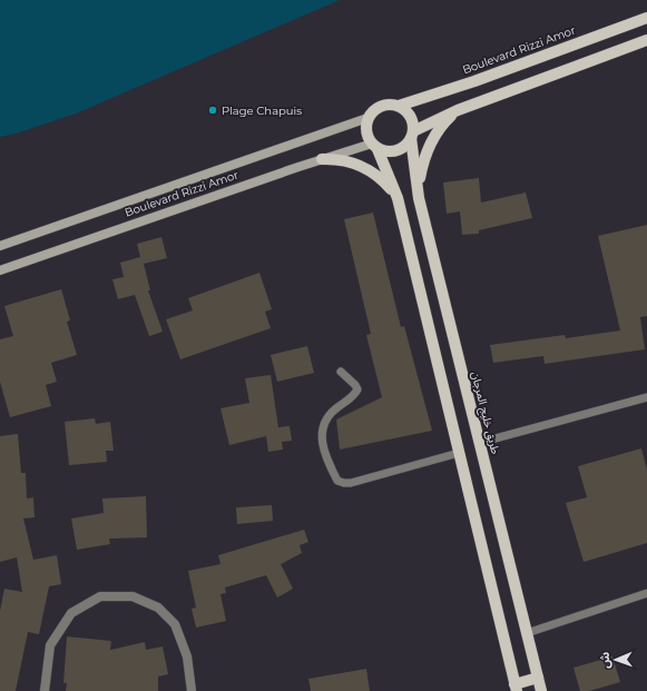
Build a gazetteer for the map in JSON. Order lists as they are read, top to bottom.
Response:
{
  "streets": {
    "main road": ["Boulevard Rizzi Amor", "طريق خليج المرجان"]
  },
  "crossings": [
    ["Boulevard Rizzi Amor", "طريق خليج المرجان"]
  ],
  "places": ["Plage Chapuis"],
  "north": "left"
}
